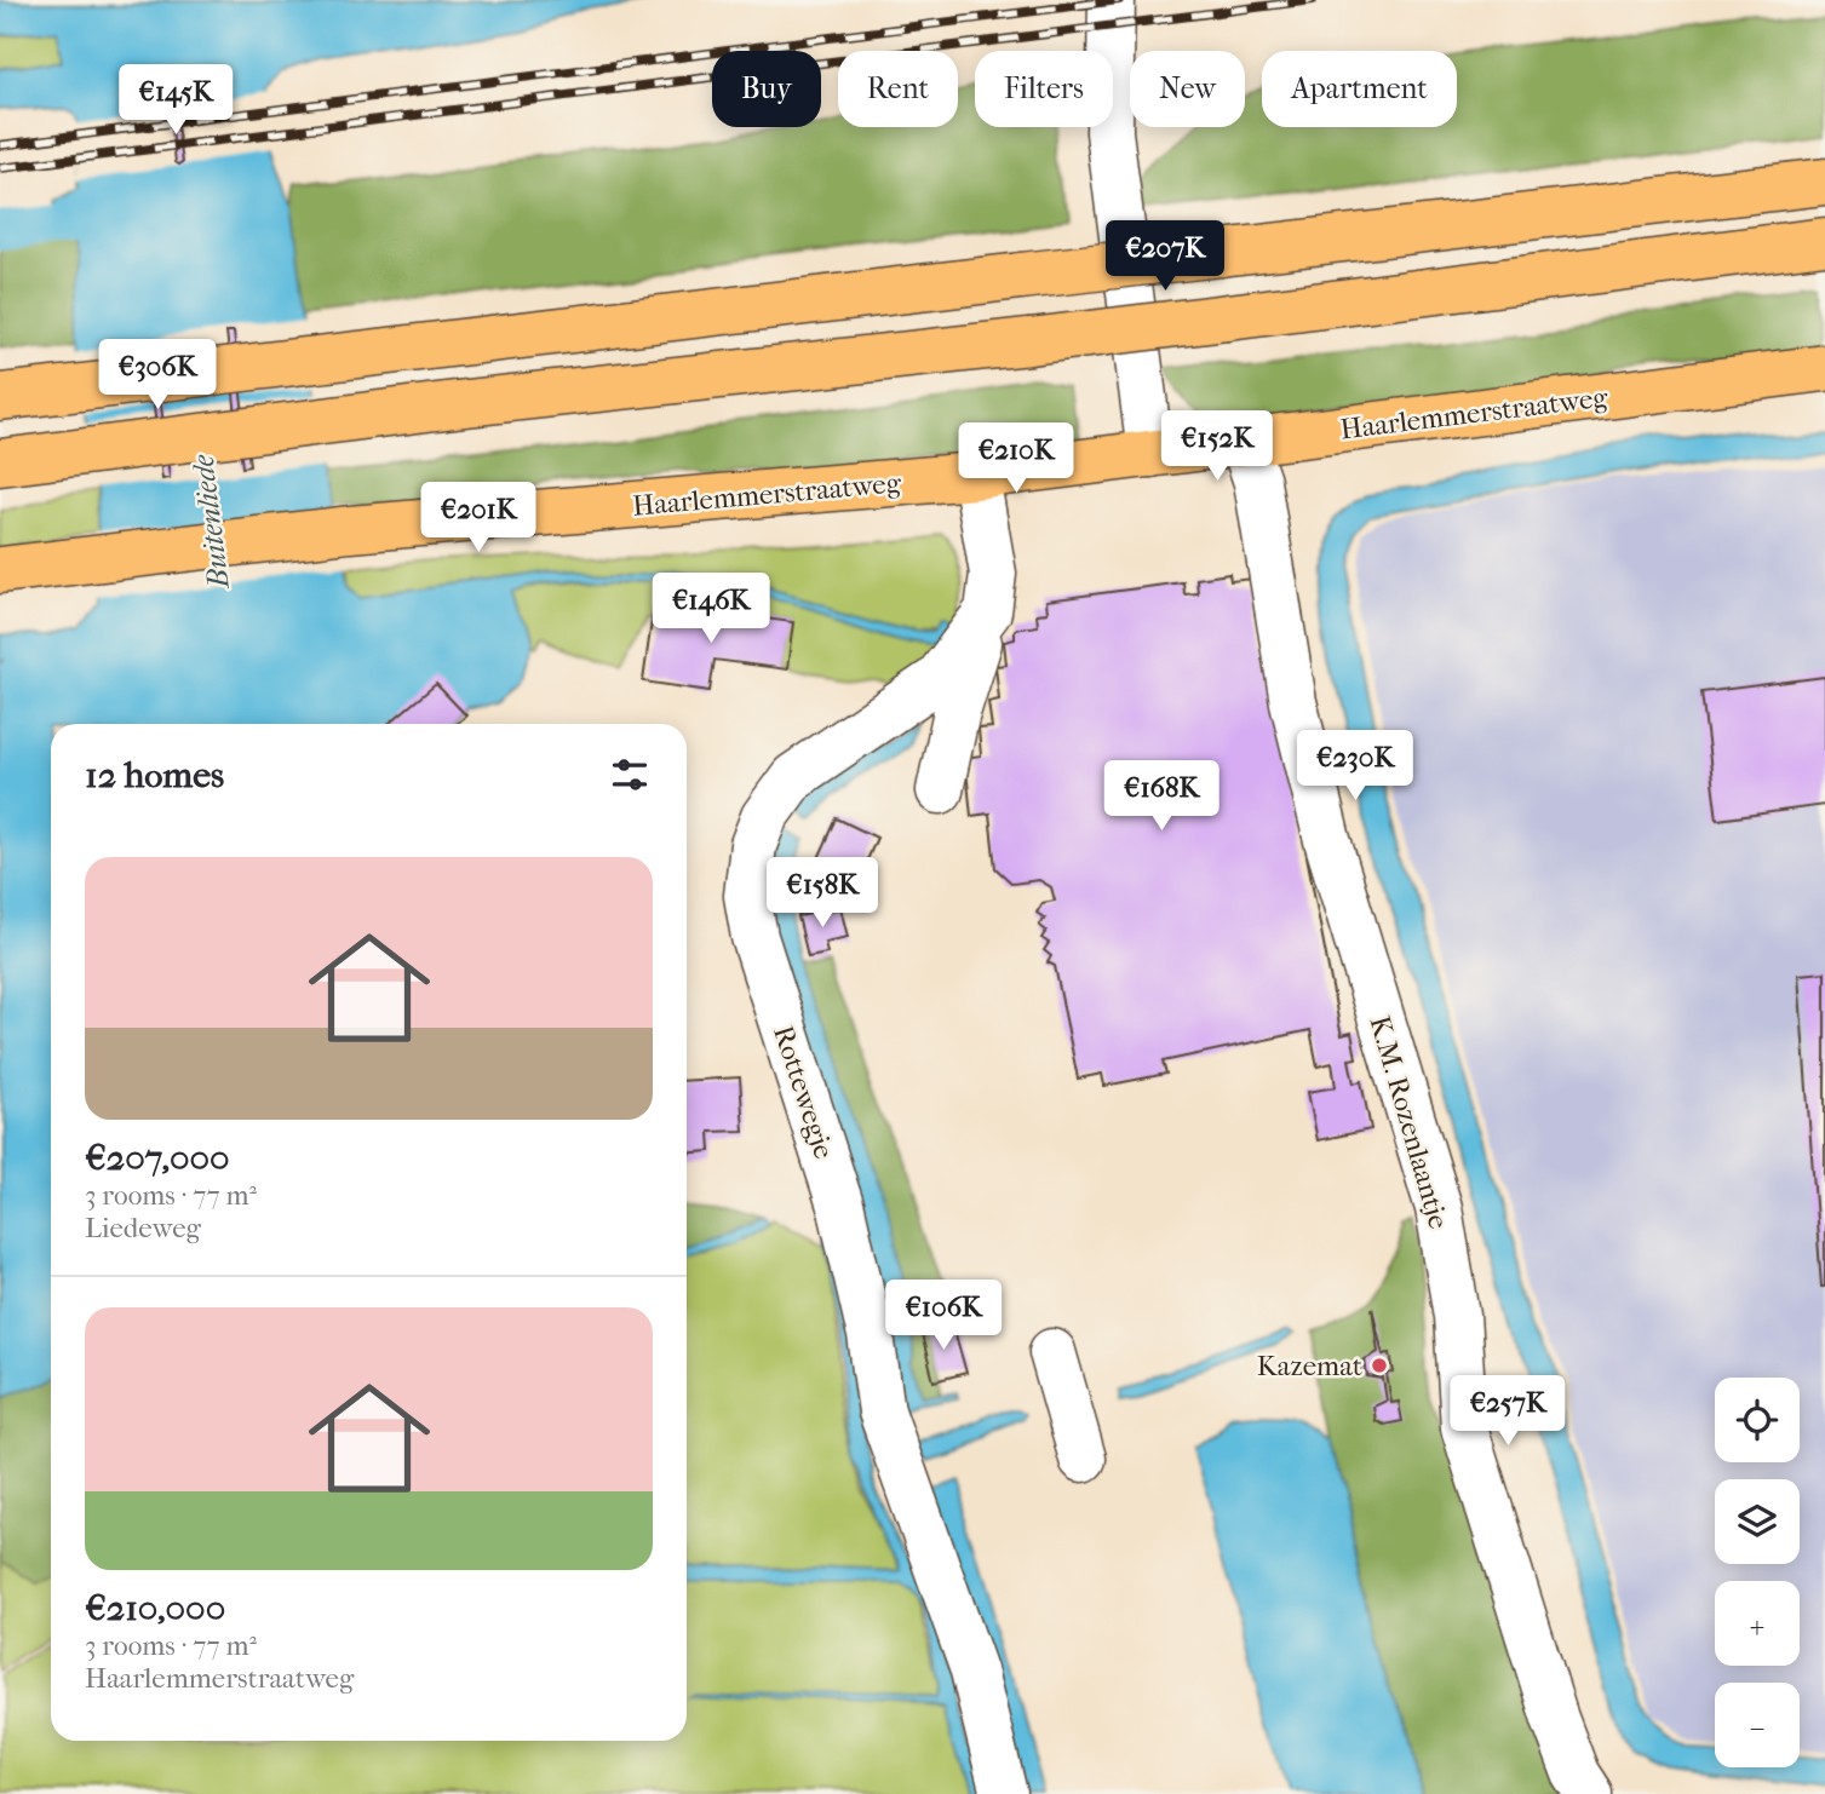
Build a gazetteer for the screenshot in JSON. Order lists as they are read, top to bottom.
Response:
{
  "streets": {
    "main road": ["Haarlemmerstraatweg"],
    "street": ["Rottewegje", "K.M. Rozenlaantje"]
  },
  "crossings": [
    ["Haarlemmerstraatweg", "K.M. Rozenlaantje"]
  ],
  "water": ["Buitenliede"],
  "places": ["Kazemat"],
  "page": {
    "chip": [
      "Buy",
      "Rent",
      "Filters",
      "New",
      "Apartment"
    ],
    "price": [
      "€145K",
      "€207K",
      "€306K",
      "€152K",
      "€210K",
      "€201K",
      "€146K",
      "€230K",
      "€168K",
      "€158K",
      "€106K",
      "€257K"
    ],
    "heading": "12 homes",
    "list": [
      {
        "name": "€207,000",
        "note": "3 rooms · 77 m² · Liedeweg"
      },
      {
        "name": "€210,000",
        "note": "3 rooms · 77 m² · Haarlemmerstraatweg"
      }
    ],
    "map_buttons": ["+", "−"]
  }
}
